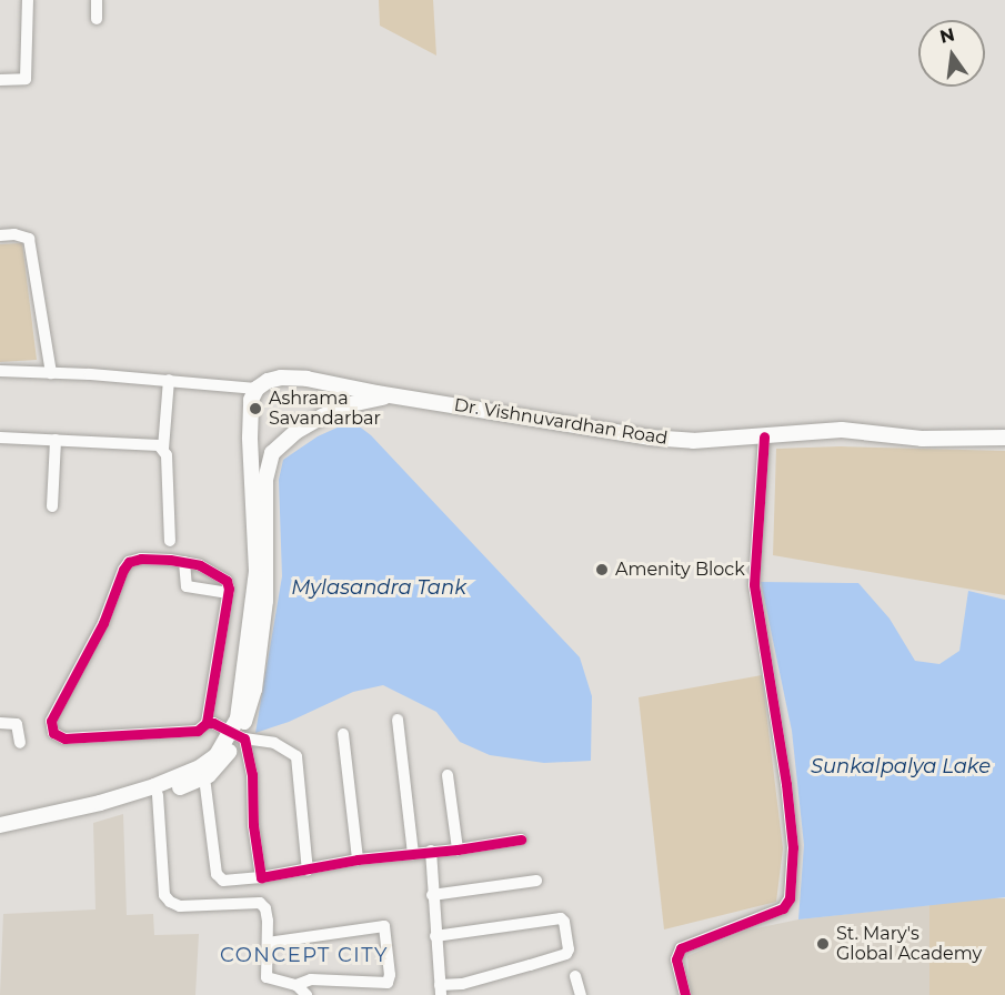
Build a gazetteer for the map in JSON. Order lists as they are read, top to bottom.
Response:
{
  "streets": {
    "main road": ["Dr. Vishnuvardhan Road"]
  },
  "districts": ["CONCEPT CITY"],
  "water": ["Mylasandra Tank", "Sunkalpalya Lake"],
  "places": ["Ashrama Savandarbar", "Amenity Block", "St. Mary's Global Academy"],
  "north": "top"
}
